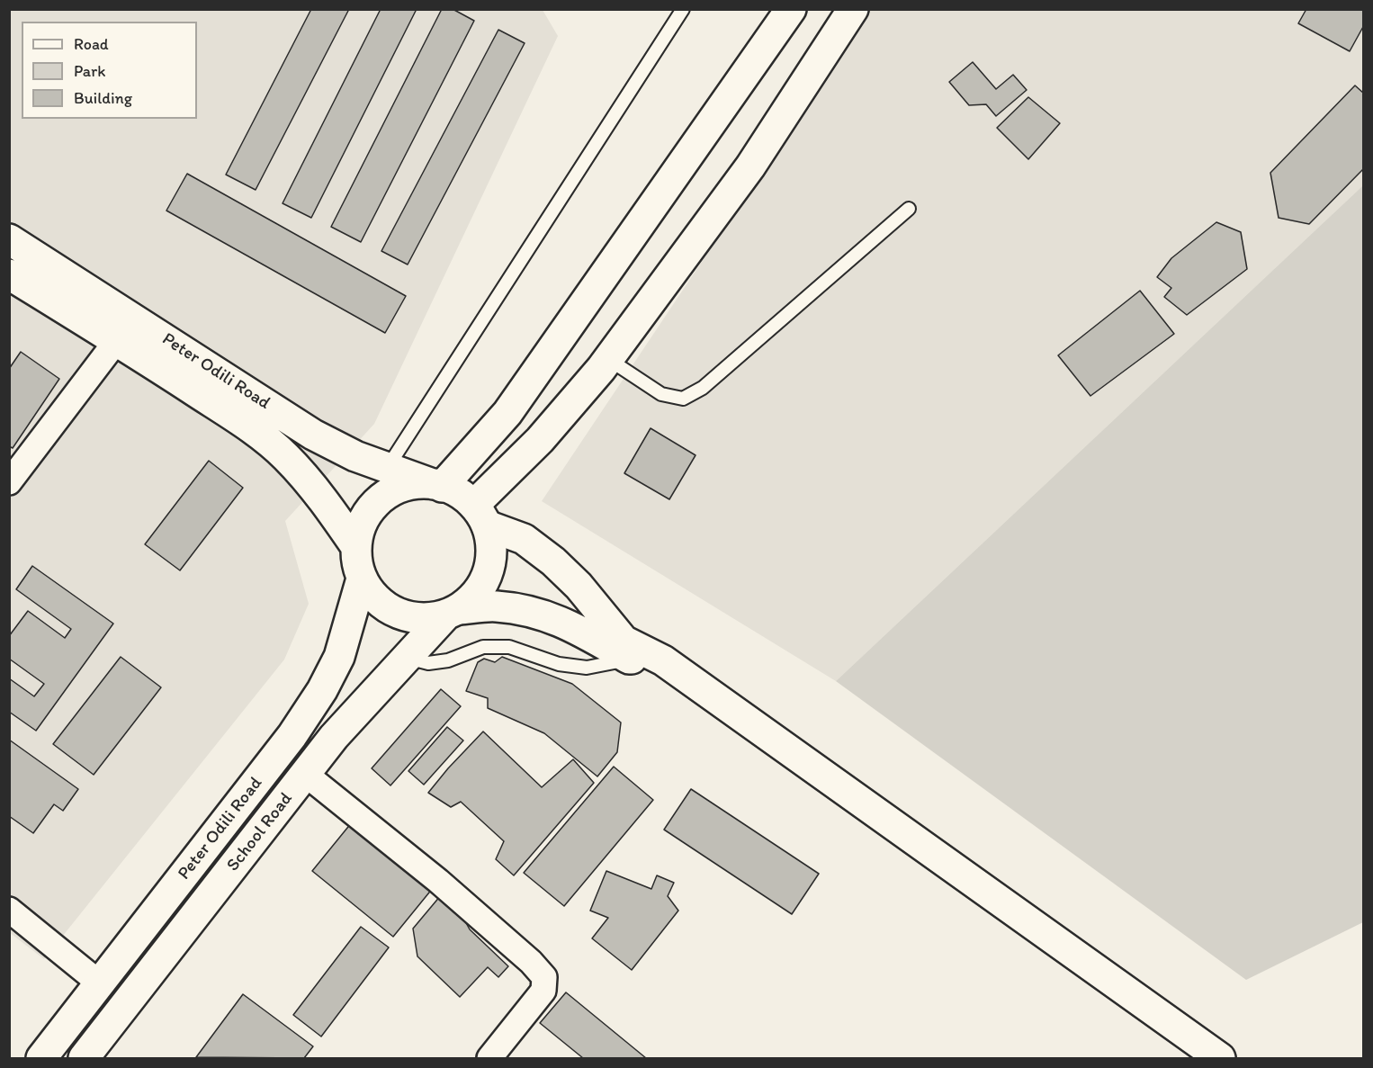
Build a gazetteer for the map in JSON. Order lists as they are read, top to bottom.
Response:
{
  "streets": {
    "main road": ["Peter Odili Road", "School Road"]
  },
  "crossings": [
    ["Peter Odili Road", "School Road"]
  ],
  "legend": ["Road", "Park", "Building"]
}
